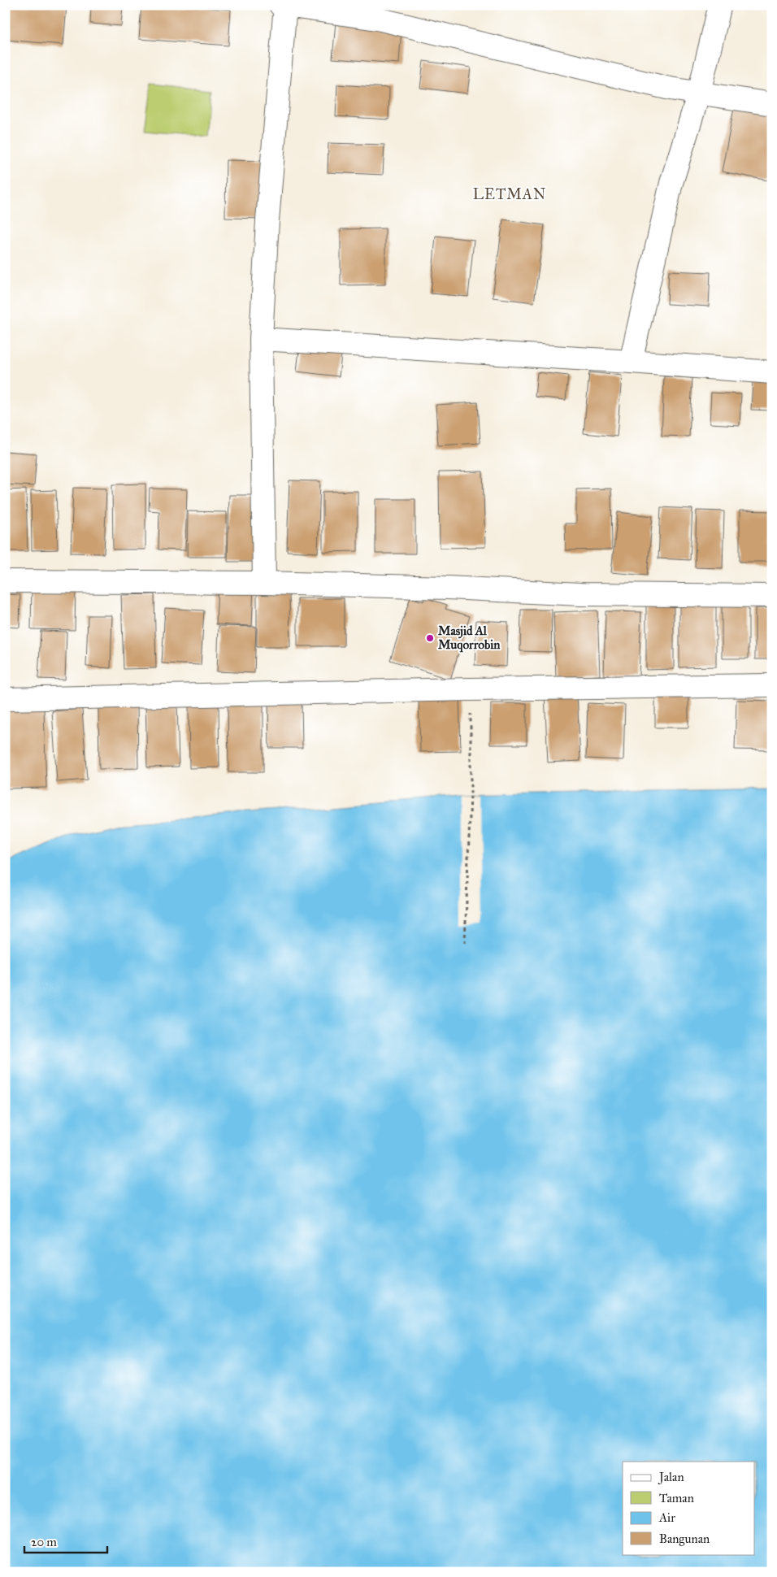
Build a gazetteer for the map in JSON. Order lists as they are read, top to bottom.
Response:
{
  "districts": ["LETMAN"],
  "places": ["Masjid Al Muqorrobin"],
  "legend": [
    "Jalan",
    "Taman",
    "Air",
    "Bangunan"
  ],
  "scale_bar": "20 m"
}
